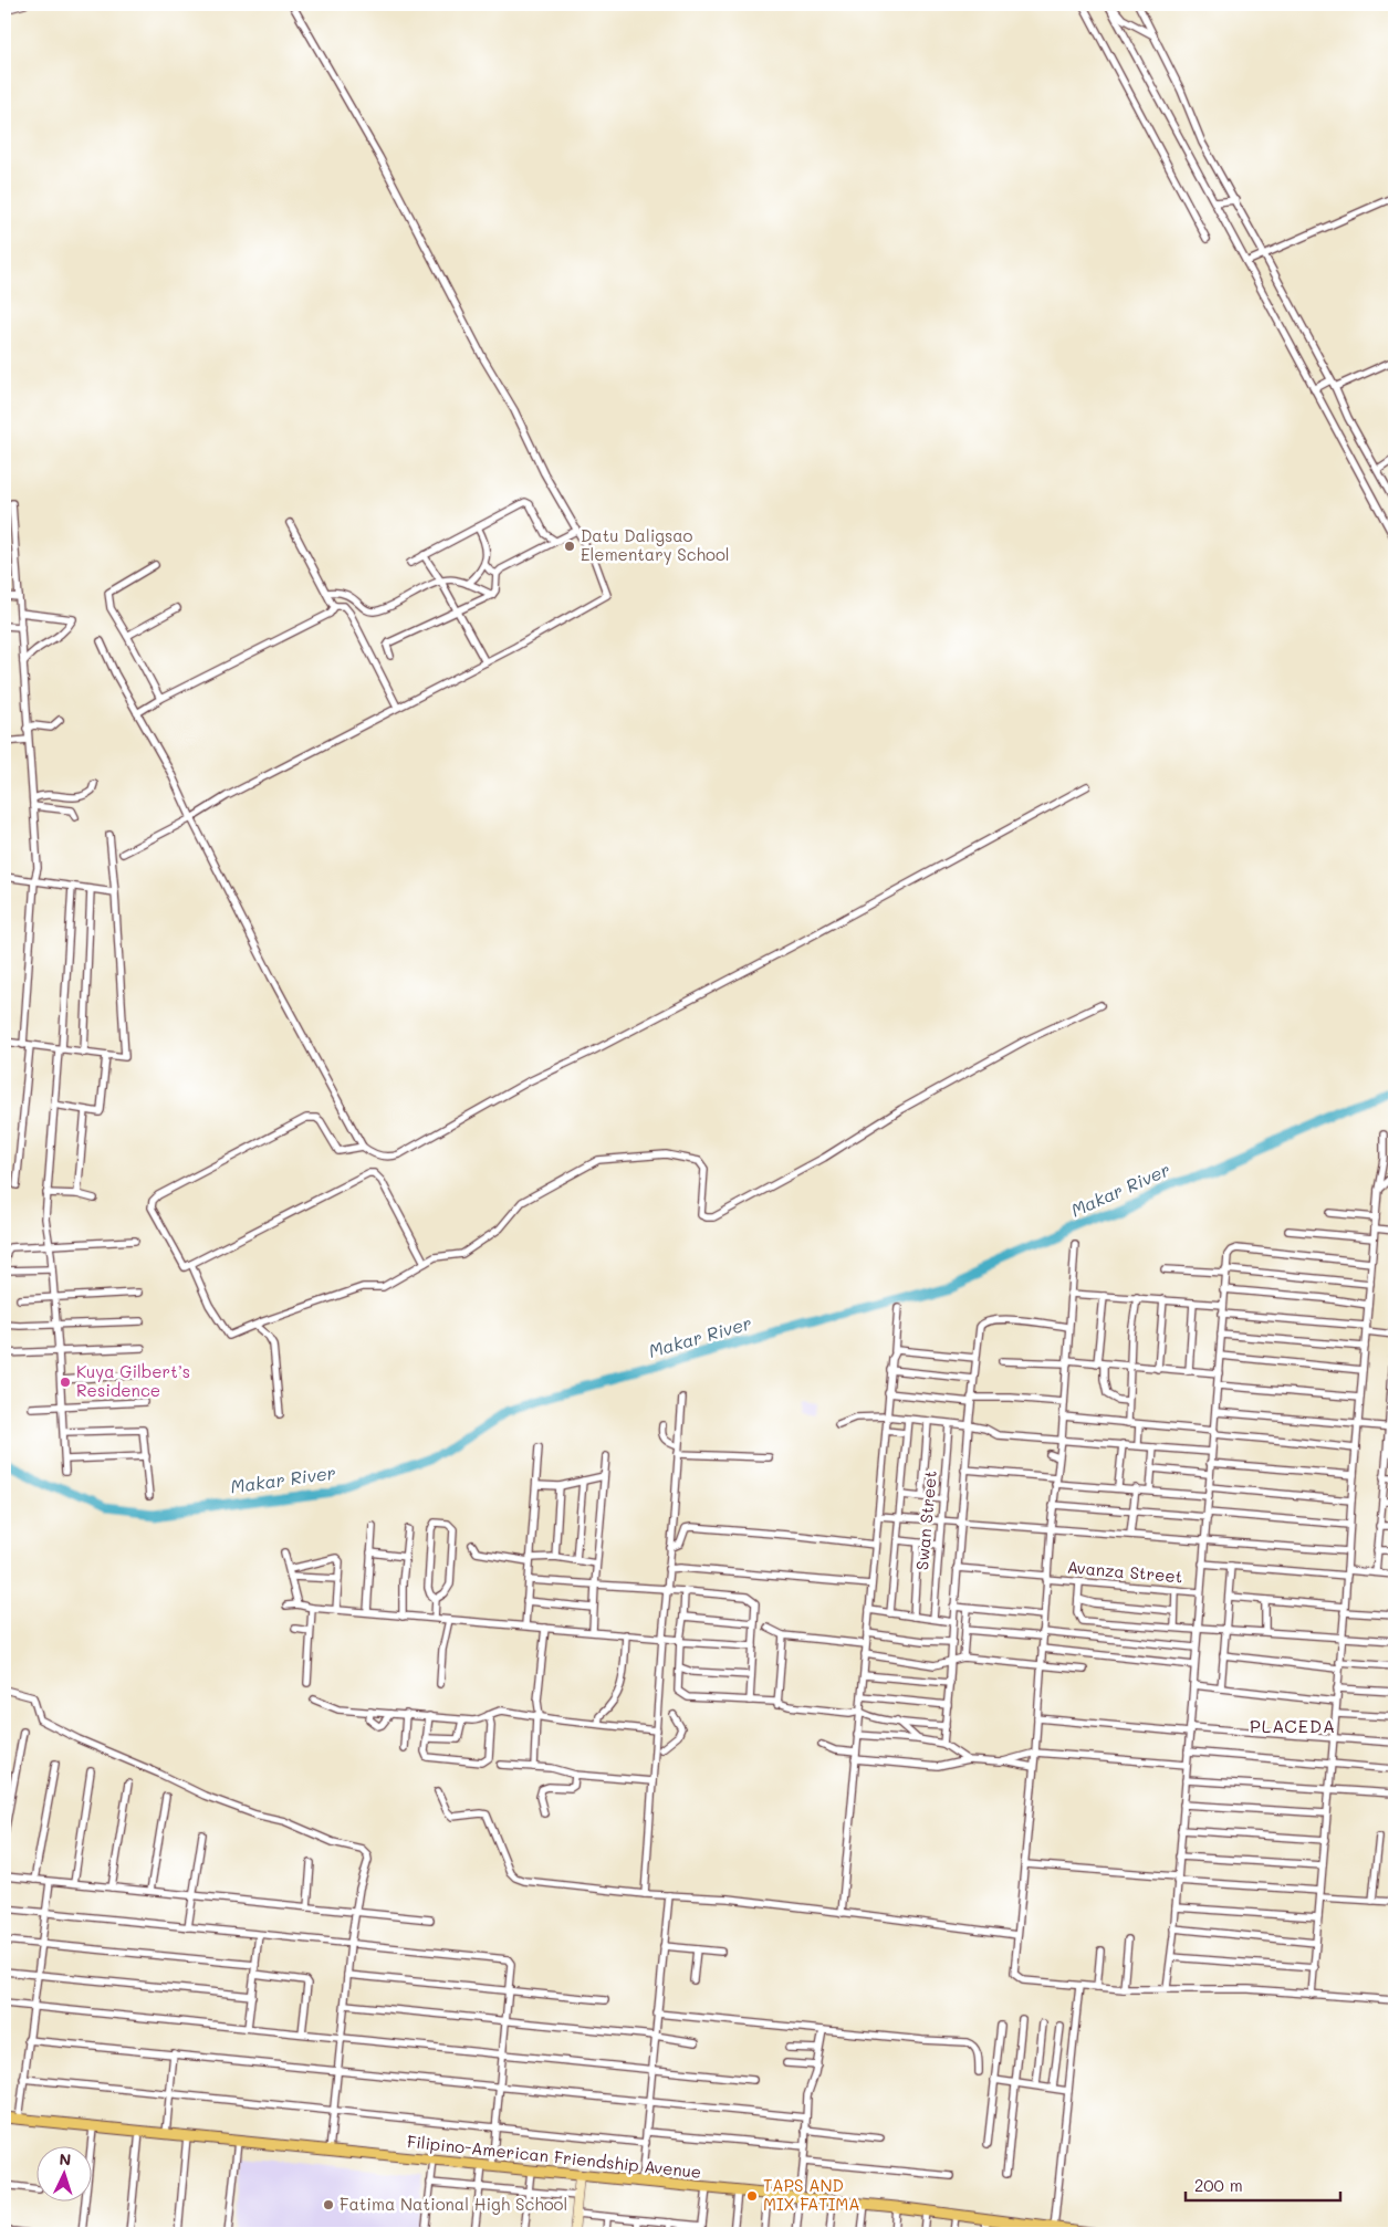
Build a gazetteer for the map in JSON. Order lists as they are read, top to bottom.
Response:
{
  "streets": {
    "main road": ["Filipino-American Friendship Avenue"],
    "street": ["Swan Street", "Avanza Street"]
  },
  "districts": ["PLACEDA"],
  "water": ["Makar River"],
  "places": [
    "Datu Daligsao Elementary School",
    "Kuya Gilbert’s Residence",
    "TAPS AND MIX FATIMA",
    "Fatima National High School"
  ],
  "scale_bar": "200 m",
  "north": "top"
}
